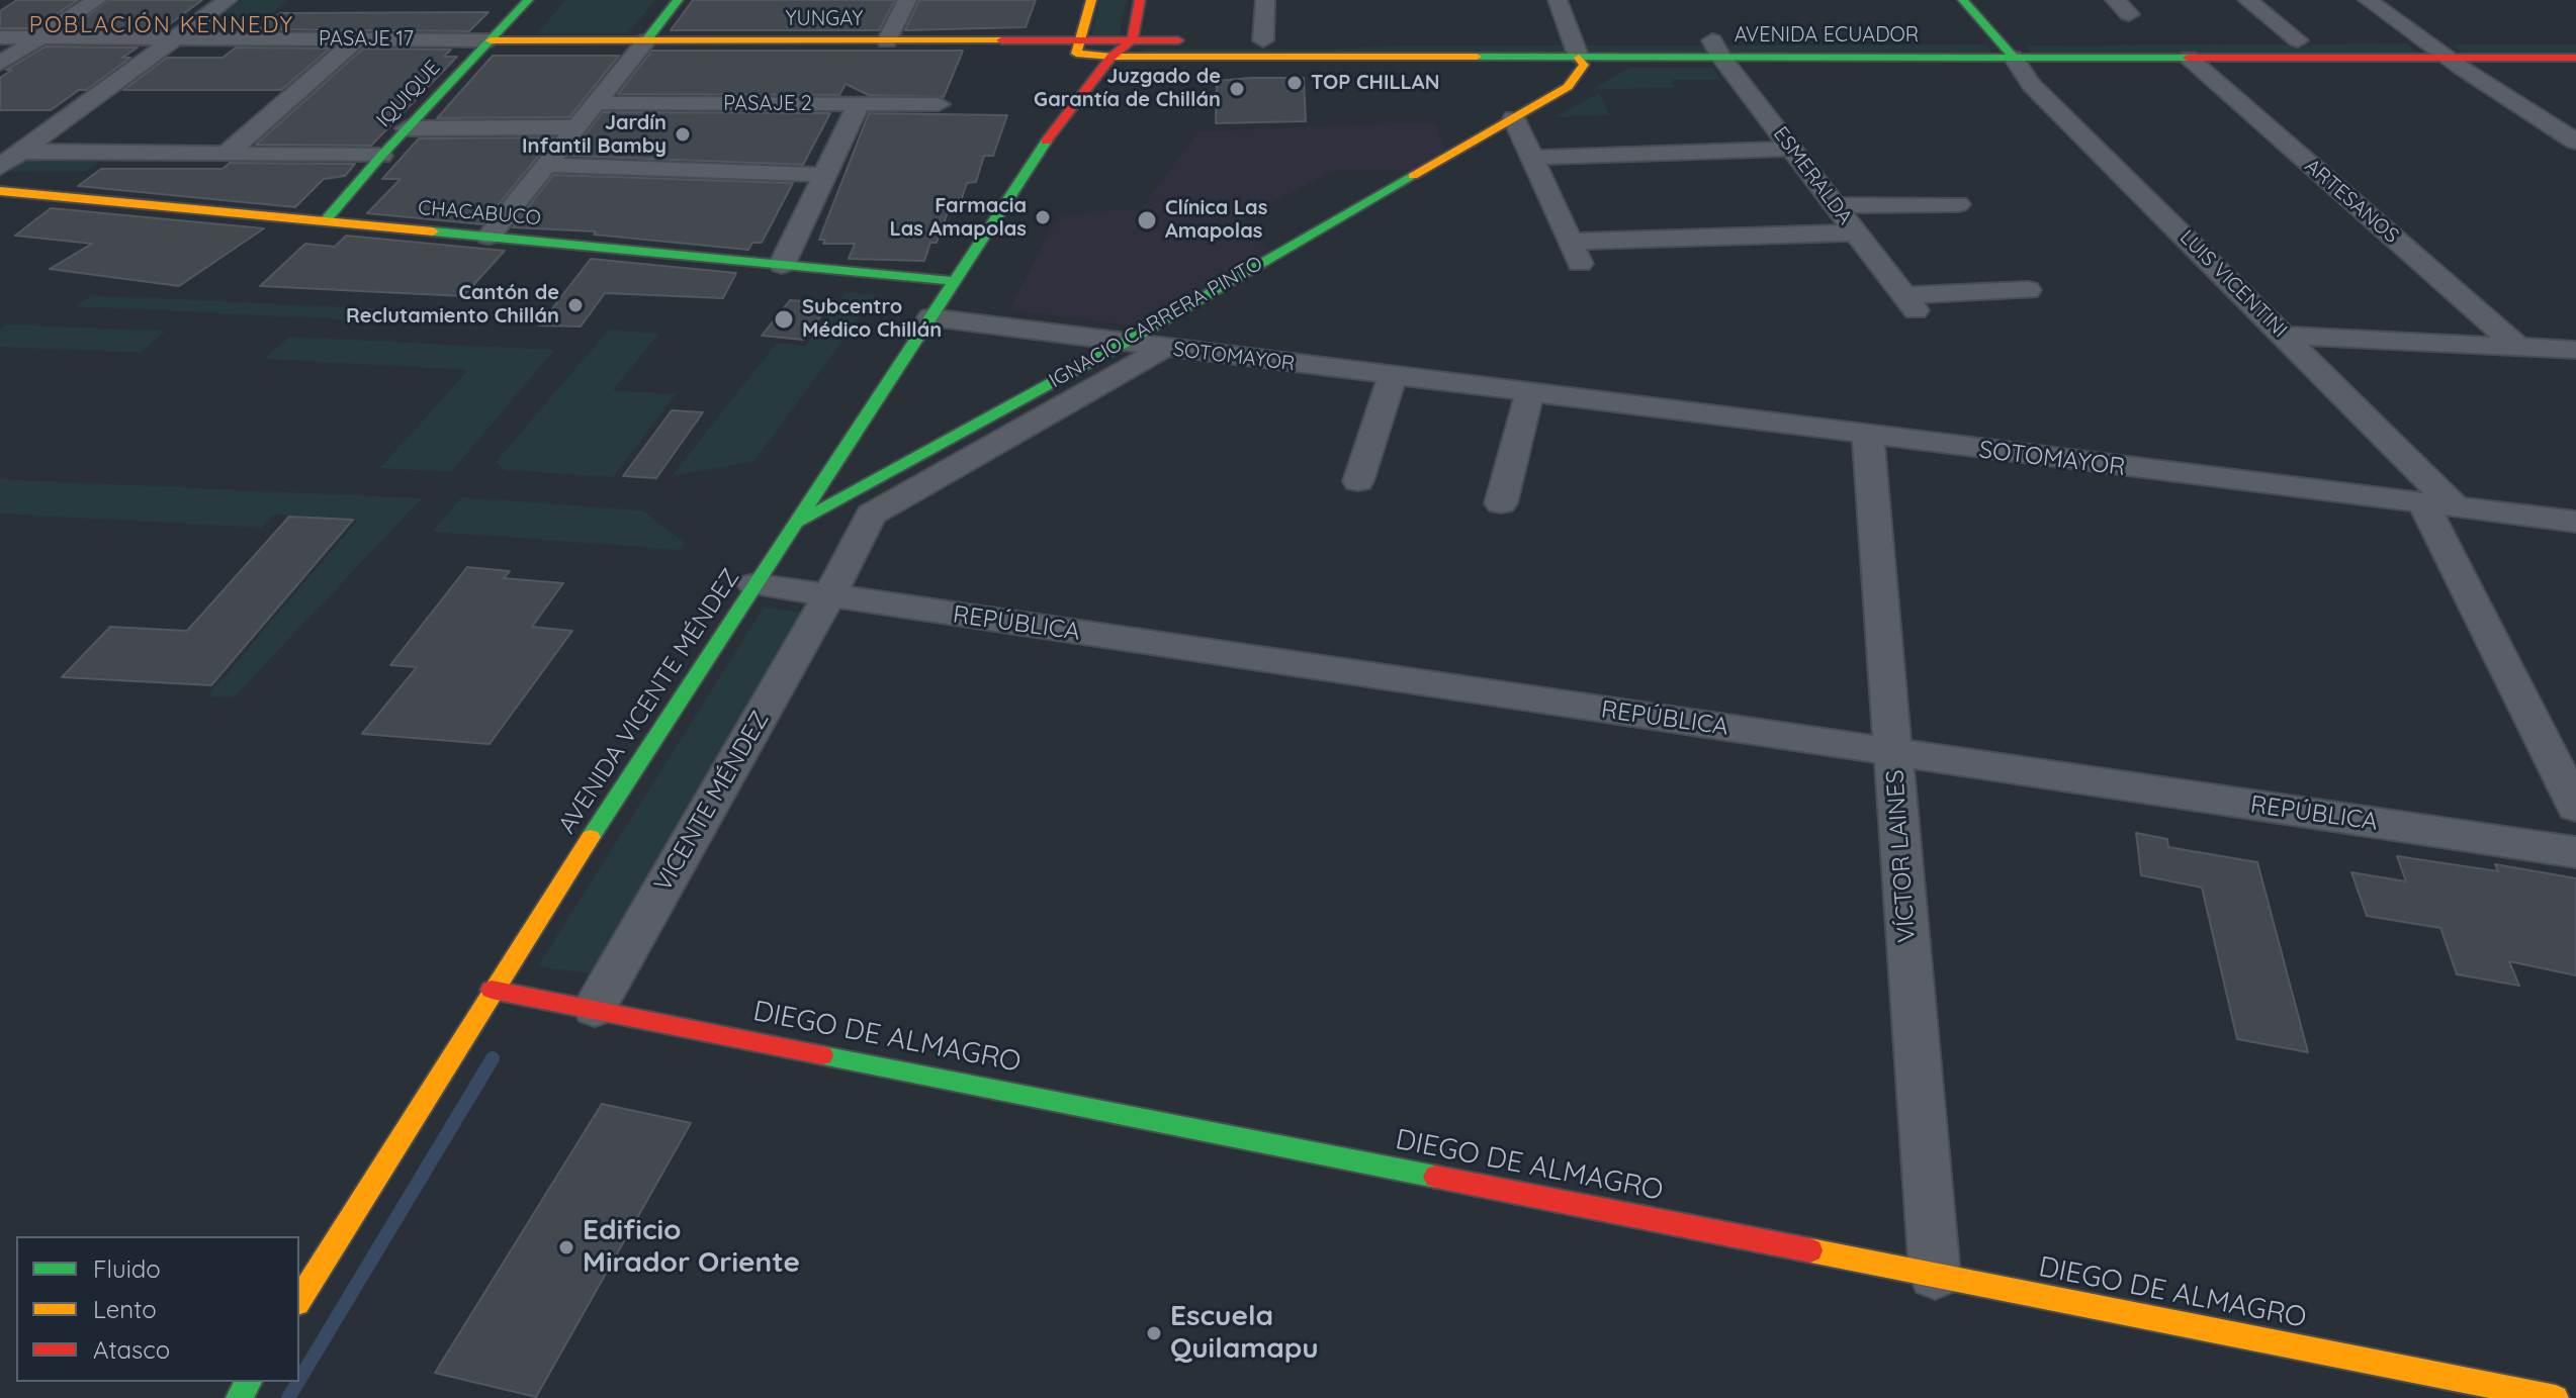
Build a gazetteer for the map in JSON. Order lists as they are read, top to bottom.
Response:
{
  "streets": {
    "main road": [
      "YUNGAY",
      "AVENIDA ECUADOR",
      "IQUIQUE",
      "CHACABUCO",
      "IGNACIO CARRERA PINTO",
      "AVENIDA VICENTE MÉNDEZ",
      "DIEGO DE ALMAGRO"
    ],
    "street": [
      "PASAJE 17",
      "PASAJE 2",
      "ESMERALDA",
      "ARTESANOS",
      "LUIS VICENTINI",
      "SOTOMAYOR",
      "REPÚBLICA",
      "VICENTE MÉNDEZ",
      "VÍCTOR LAINES"
    ]
  },
  "crossings": [
    ["YUNGAY", "AVENIDA ECUADOR"],
    ["YUNGAY", "PASAJE 17"],
    ["YUNGAY", "IQUIQUE"],
    ["YUNGAY", "AVENIDA VICENTE MÉNDEZ"],
    ["AVENIDA ECUADOR", "ESMERALDA"],
    ["AVENIDA ECUADOR", "ARTESANOS"],
    ["AVENIDA ECUADOR", "LUIS VICENTINI"],
    ["AVENIDA ECUADOR", "IGNACIO CARRERA PINTO"],
    ["AVENIDA ECUADOR", "AVENIDA VICENTE MÉNDEZ"],
    ["PASAJE 17", "IQUIQUE"],
    ["IQUIQUE", "CHACABUCO"],
    ["CHACABUCO", "AVENIDA VICENTE MÉNDEZ"],
    ["LUIS VICENTINI", "SOTOMAYOR"],
    ["IGNACIO CARRERA PINTO", "SOTOMAYOR"],
    ["IGNACIO CARRERA PINTO", "REPÚBLICA"],
    ["IGNACIO CARRERA PINTO", "AVENIDA VICENTE MÉNDEZ"],
    ["IGNACIO CARRERA PINTO", "VICENTE MÉNDEZ"],
    ["SOTOMAYOR", "AVENIDA VICENTE MÉNDEZ"],
    ["SOTOMAYOR", "VÍCTOR LAINES"],
    ["REPÚBLICA", "AVENIDA VICENTE MÉNDEZ"],
    ["REPÚBLICA", "VICENTE MÉNDEZ"],
    ["REPÚBLICA", "VÍCTOR LAINES"],
    ["AVENIDA VICENTE MÉNDEZ", "DIEGO DE ALMAGRO"],
    ["VICENTE MÉNDEZ", "DIEGO DE ALMAGRO"],
    ["VÍCTOR LAINES", "DIEGO DE ALMAGRO"]
  ],
  "districts": ["POBLACIÓN KENNEDY"],
  "places": [
    "TOP CHILLAN",
    "Juzgado de Garantía de Chillán",
    "Jardín Infantil Bamby",
    "Farmacia Las Amapolas",
    "Clínica Las Amapolas",
    "Cantón de Reclutamiento Chillán",
    "Subcentro Médico Chillán",
    "Edificio Mirador Oriente",
    "Escuela Quilamapu"
  ],
  "legend": ["Fluido", "Lento", "Atasco"]
}
